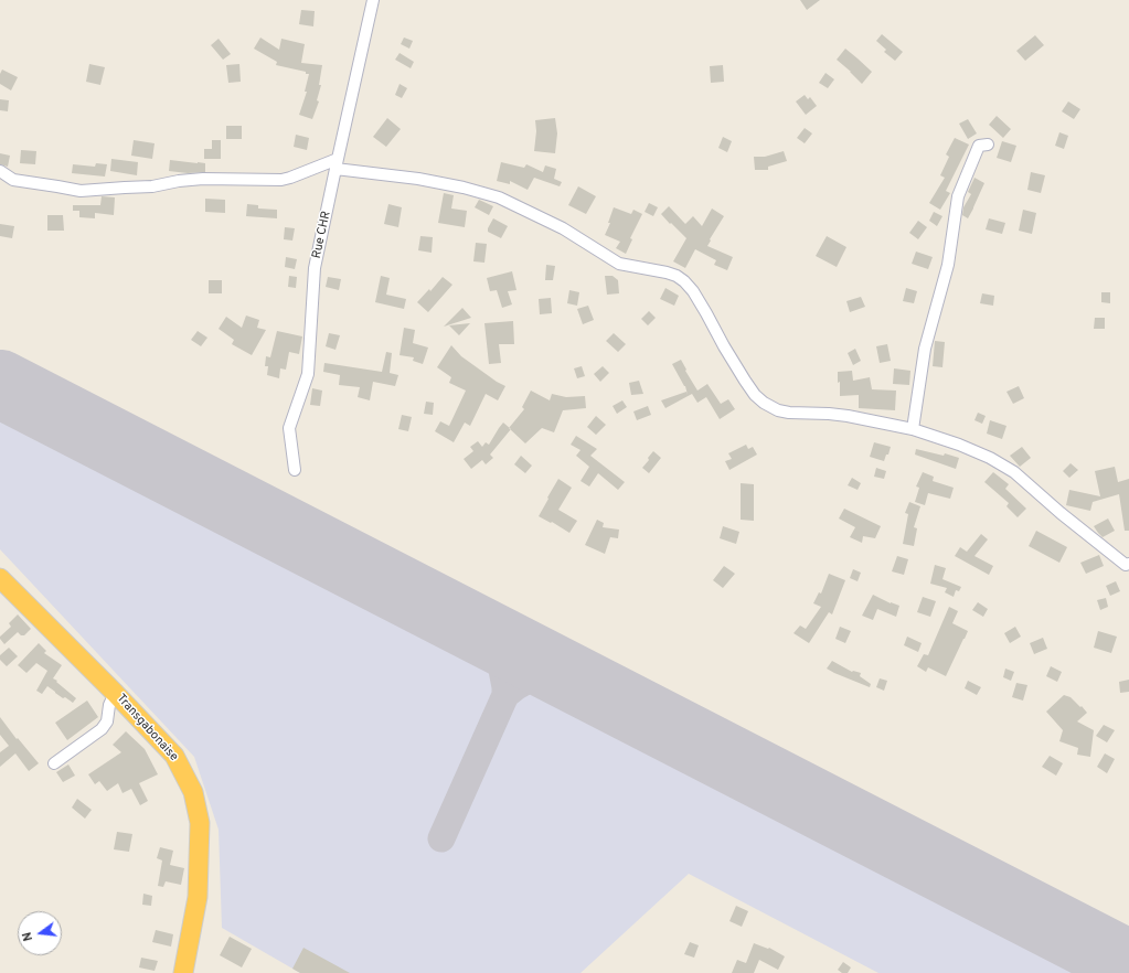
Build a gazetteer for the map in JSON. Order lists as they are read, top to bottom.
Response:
{
  "streets": {
    "highway": ["Transgabonaise"],
    "street": ["Rue CHR"]
  },
  "north": "left"
}
